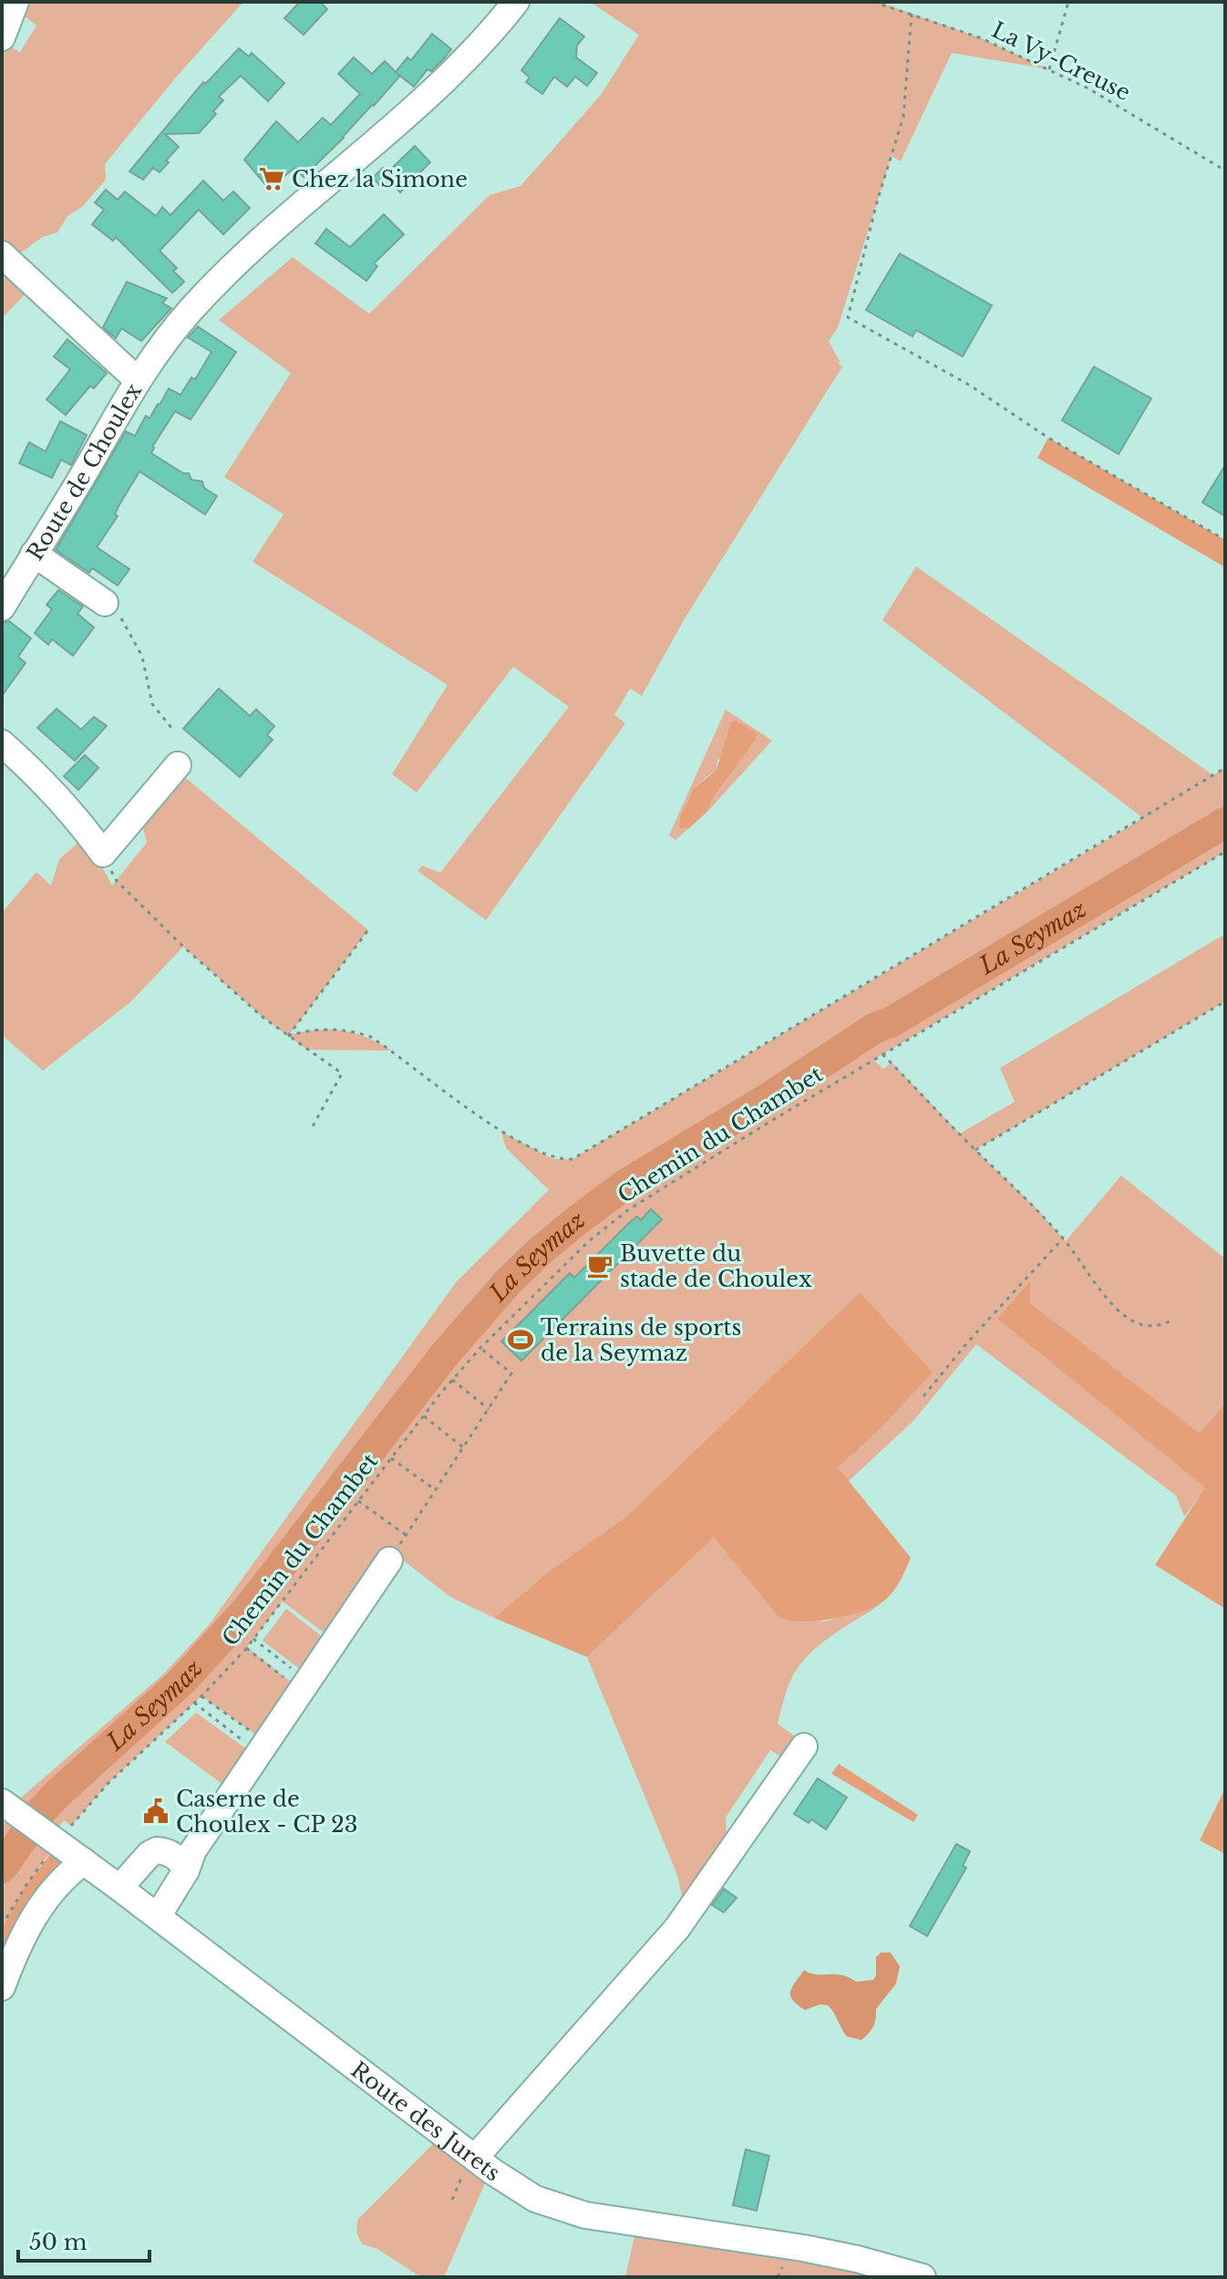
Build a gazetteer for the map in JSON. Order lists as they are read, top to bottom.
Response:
{
  "streets": {
    "street": ["Route de Choulex", "Route des Jurets"],
    "path": ["La Vy-Creuse", "Chemin du Chambet"]
  },
  "crossings": [
    ["Chemin du Chambet", "Route des Jurets"]
  ],
  "water": ["La Seymaz"],
  "places": {
    "supermarket": ["Chez la Simone"],
    "cafe": ["Buvette du stade de Choulex"],
    "sports": ["Terrains de sports de la Seymaz"],
    "public building": ["Caserne de Choulex - CP 23"]
  },
  "scale_bar": "50 m"
}
